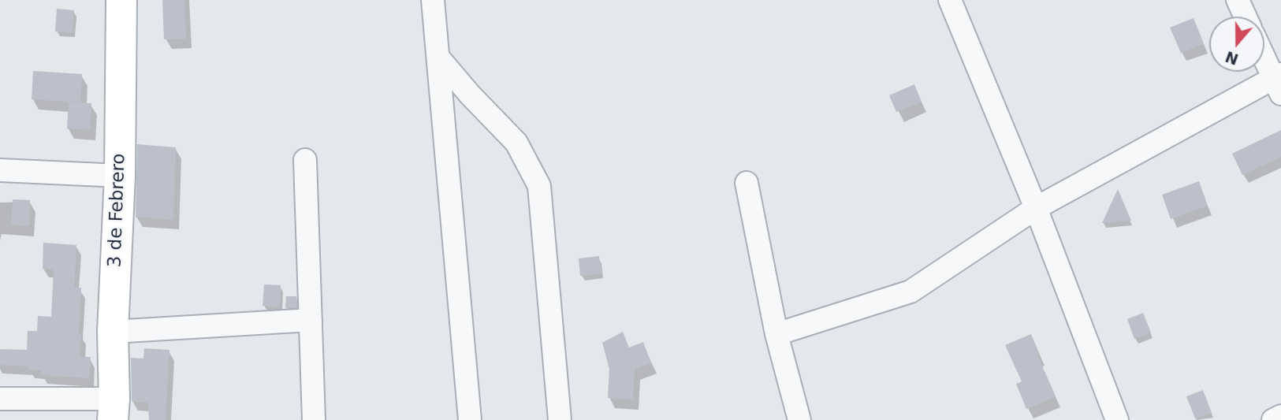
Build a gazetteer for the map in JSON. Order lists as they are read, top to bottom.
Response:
{
  "streets": {
    "street": ["3 de Febrero"]
  },
  "north": "bottom"
}
